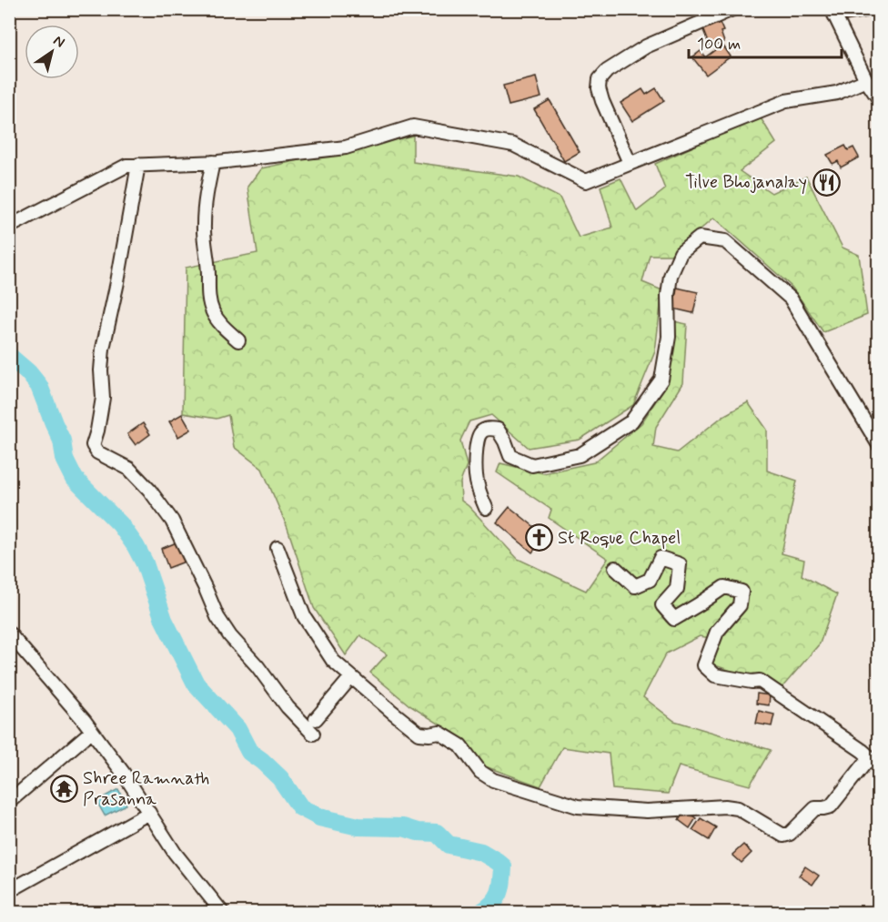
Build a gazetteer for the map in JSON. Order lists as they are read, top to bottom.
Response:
{
  "places": {
    "restaurant": ["Tilve Bhojanalay"],
    "church": ["St Roque Chapel"],
    "temple": ["Shree Ramnath Prasanna"]
  },
  "scale_bar": "100 m",
  "north": "top right"
}
